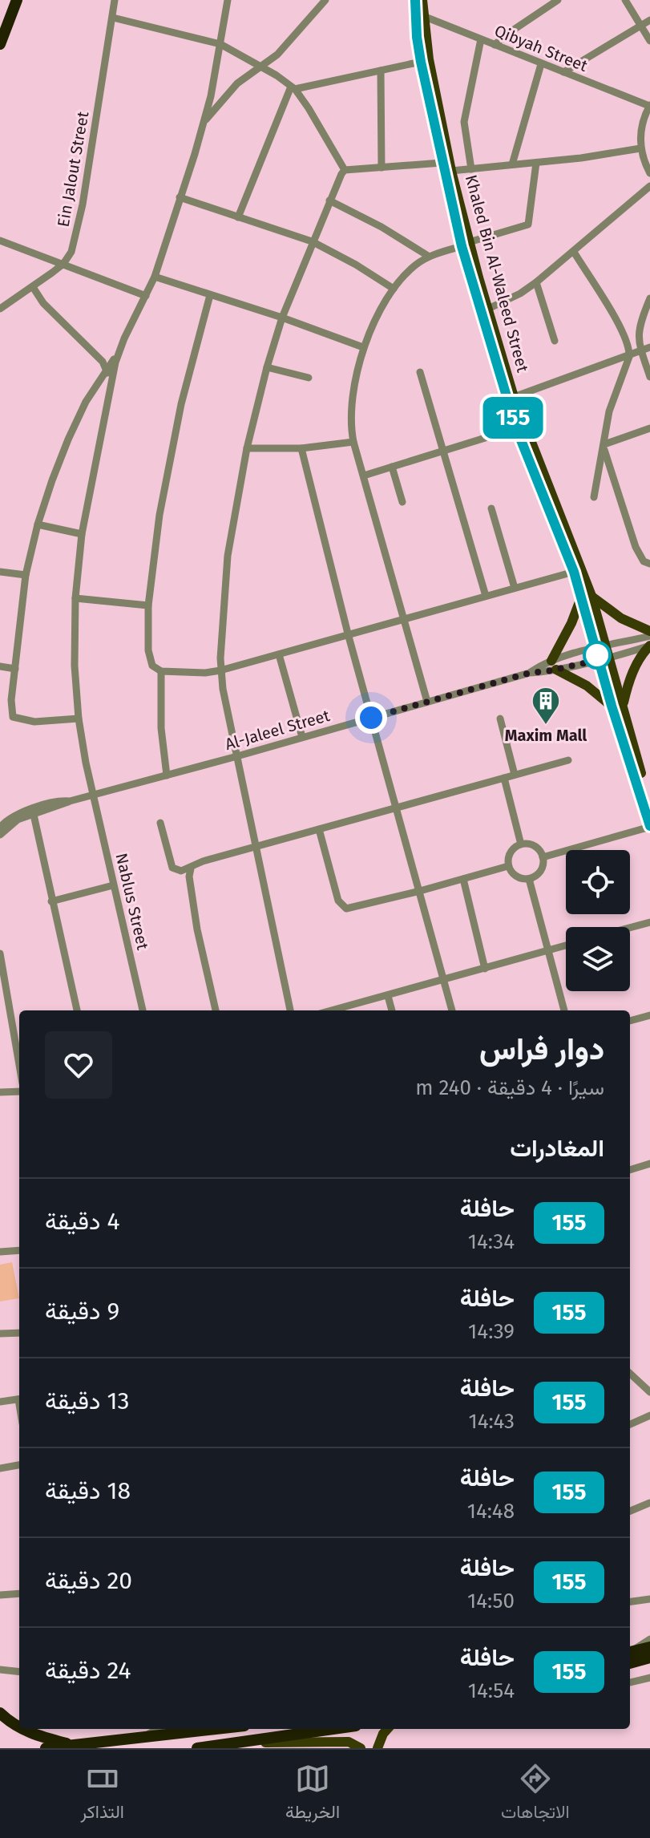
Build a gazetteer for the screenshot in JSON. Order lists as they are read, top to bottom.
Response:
{
  "streets": {
    "main road": ["Khaled Bin Al-Waleed Street"],
    "street": [
      "Qibyah Street",
      "Ein Jalout Street",
      "Al-Jaleel Street",
      "Nablus Street"
    ]
  },
  "crossings": [
    ["Qibyah Street", "Khaled Bin Al-Waleed Street"],
    ["Khaled Bin Al-Waleed Street", "Al-Jaleel Street"],
    ["Al-Jaleel Street", "Nablus Street"]
  ],
  "places": {
    "building": ["Maxim Mall"]
  },
  "lines": ["bus line 155"],
  "page": {
    "on_map": "155",
    "heading": [
      ["دوار فراس", "سيرًا · 4 دقيقة · 240 m"],
      "المغادرات"
    ],
    "list": [
      {
        "mark": "155",
        "name": "حافلة",
        "note": "14:34",
        "value": "4 دقيقة"
      },
      {
        "mark": "155",
        "name": "حافلة",
        "note": "14:39",
        "value": "9 دقيقة"
      },
      {
        "mark": "155",
        "name": "حافلة",
        "note": "14:43",
        "value": "13 دقيقة"
      },
      {
        "mark": "155",
        "name": "حافلة",
        "note": "14:48",
        "value": "18 دقيقة"
      },
      {
        "mark": "155",
        "name": "حافلة",
        "note": "14:50",
        "value": "20 دقيقة"
      },
      {
        "mark": "155",
        "name": "حافلة",
        "note": "14:54",
        "value": "24 دقيقة"
      }
    ],
    "tabs": ["الاتجاهات", "الخريطة", "التذاكر"]
  }
}
